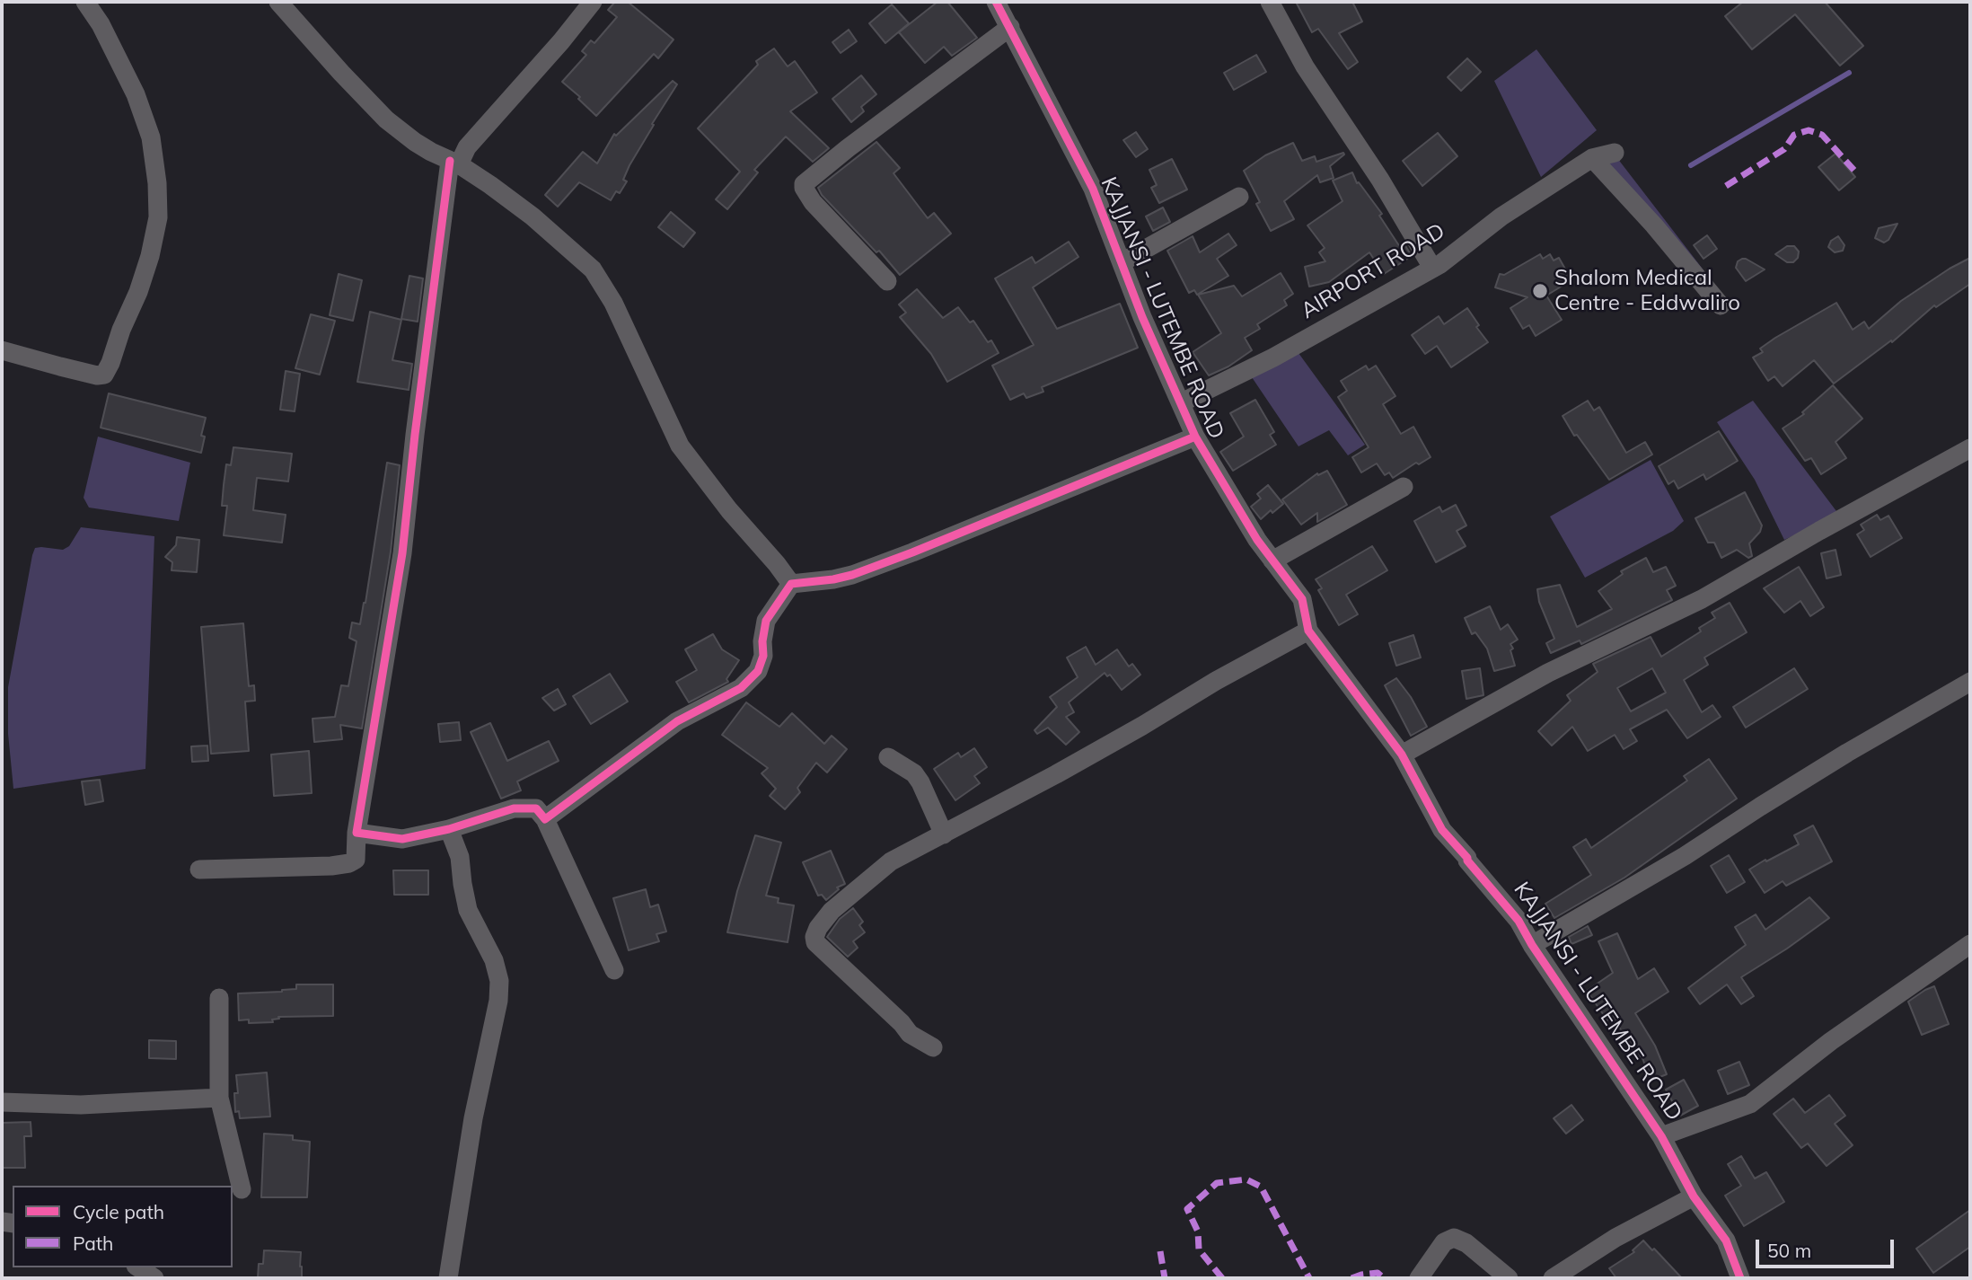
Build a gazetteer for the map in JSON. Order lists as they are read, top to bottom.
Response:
{
  "streets": {
    "street": ["AIRPORT ROAD", "KAJJANSI - LUTEMBE ROAD"]
  },
  "crossings": [
    ["AIRPORT ROAD", "KAJJANSI - LUTEMBE ROAD"]
  ],
  "places": ["Shalom Medical Centre - Eddwaliro"],
  "legend": ["Cycle path", "Path"],
  "scale_bar": "50 m"
}
